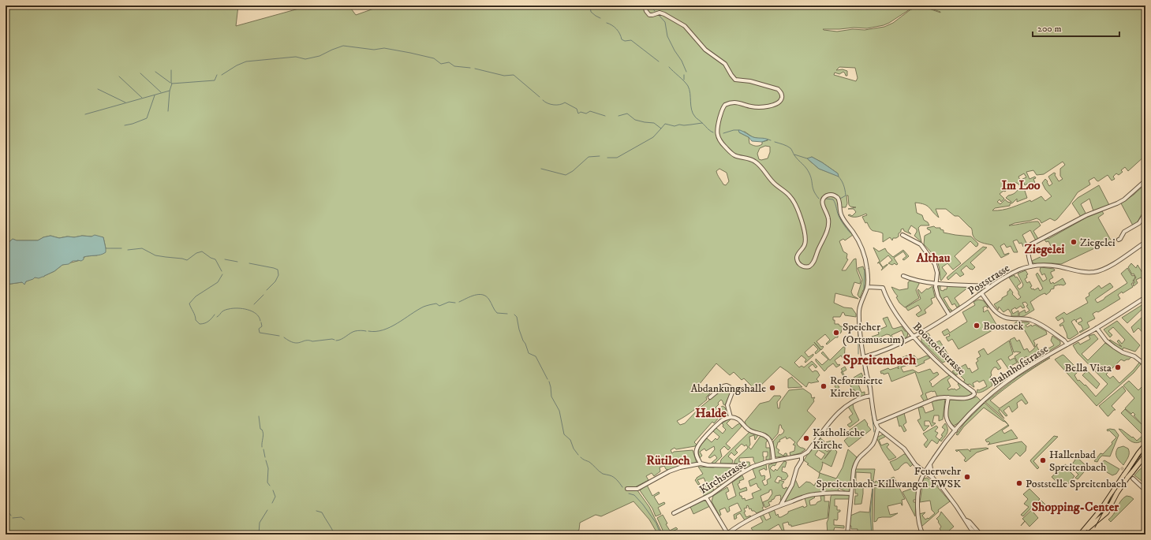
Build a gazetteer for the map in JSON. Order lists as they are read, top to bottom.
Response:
{
  "streets": {
    "street": [
      "Poststrasse",
      "Boostockstrasse",
      "Bahnhofstrasse",
      "Kirchstrasse"
    ]
  },
  "crossings": [
    ["Poststrasse", "Boostockstrasse"]
  ],
  "districts": [
    "Im Loo",
    "Ziegelei",
    "Althau",
    "Spreitenbach",
    "Halde",
    "Rütiloch",
    "Shopping-Center"
  ],
  "places": [
    "Ziegelei",
    "Boostock",
    "Speicher (Ortsmuseum)",
    "Bella Vista",
    "Reformierte Kirche",
    "Abdankungshalle",
    "Katholische Kirche",
    "Hallenbad Spreitenbach",
    "Feuerwehr Spreitenbach-Killwangen FWSK",
    "Poststelle Spreitenbach"
  ],
  "scale_bar": "200 m"
}
